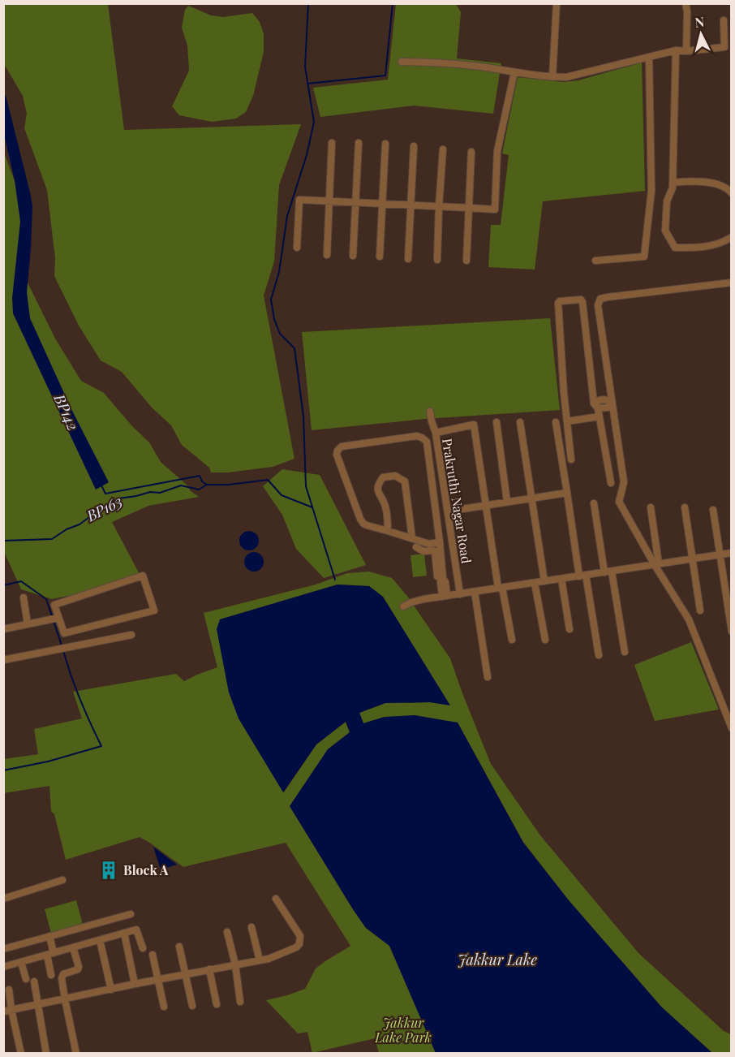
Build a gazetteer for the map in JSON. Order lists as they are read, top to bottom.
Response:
{
  "streets": {
    "street": ["Prakruthi Nagar Road"]
  },
  "water": ["BP142", "BP163", "Jakkur Lake"],
  "parks": ["Jakkur Lake Park"],
  "places": {
    "building": ["Block A"]
  },
  "north": "top"
}
